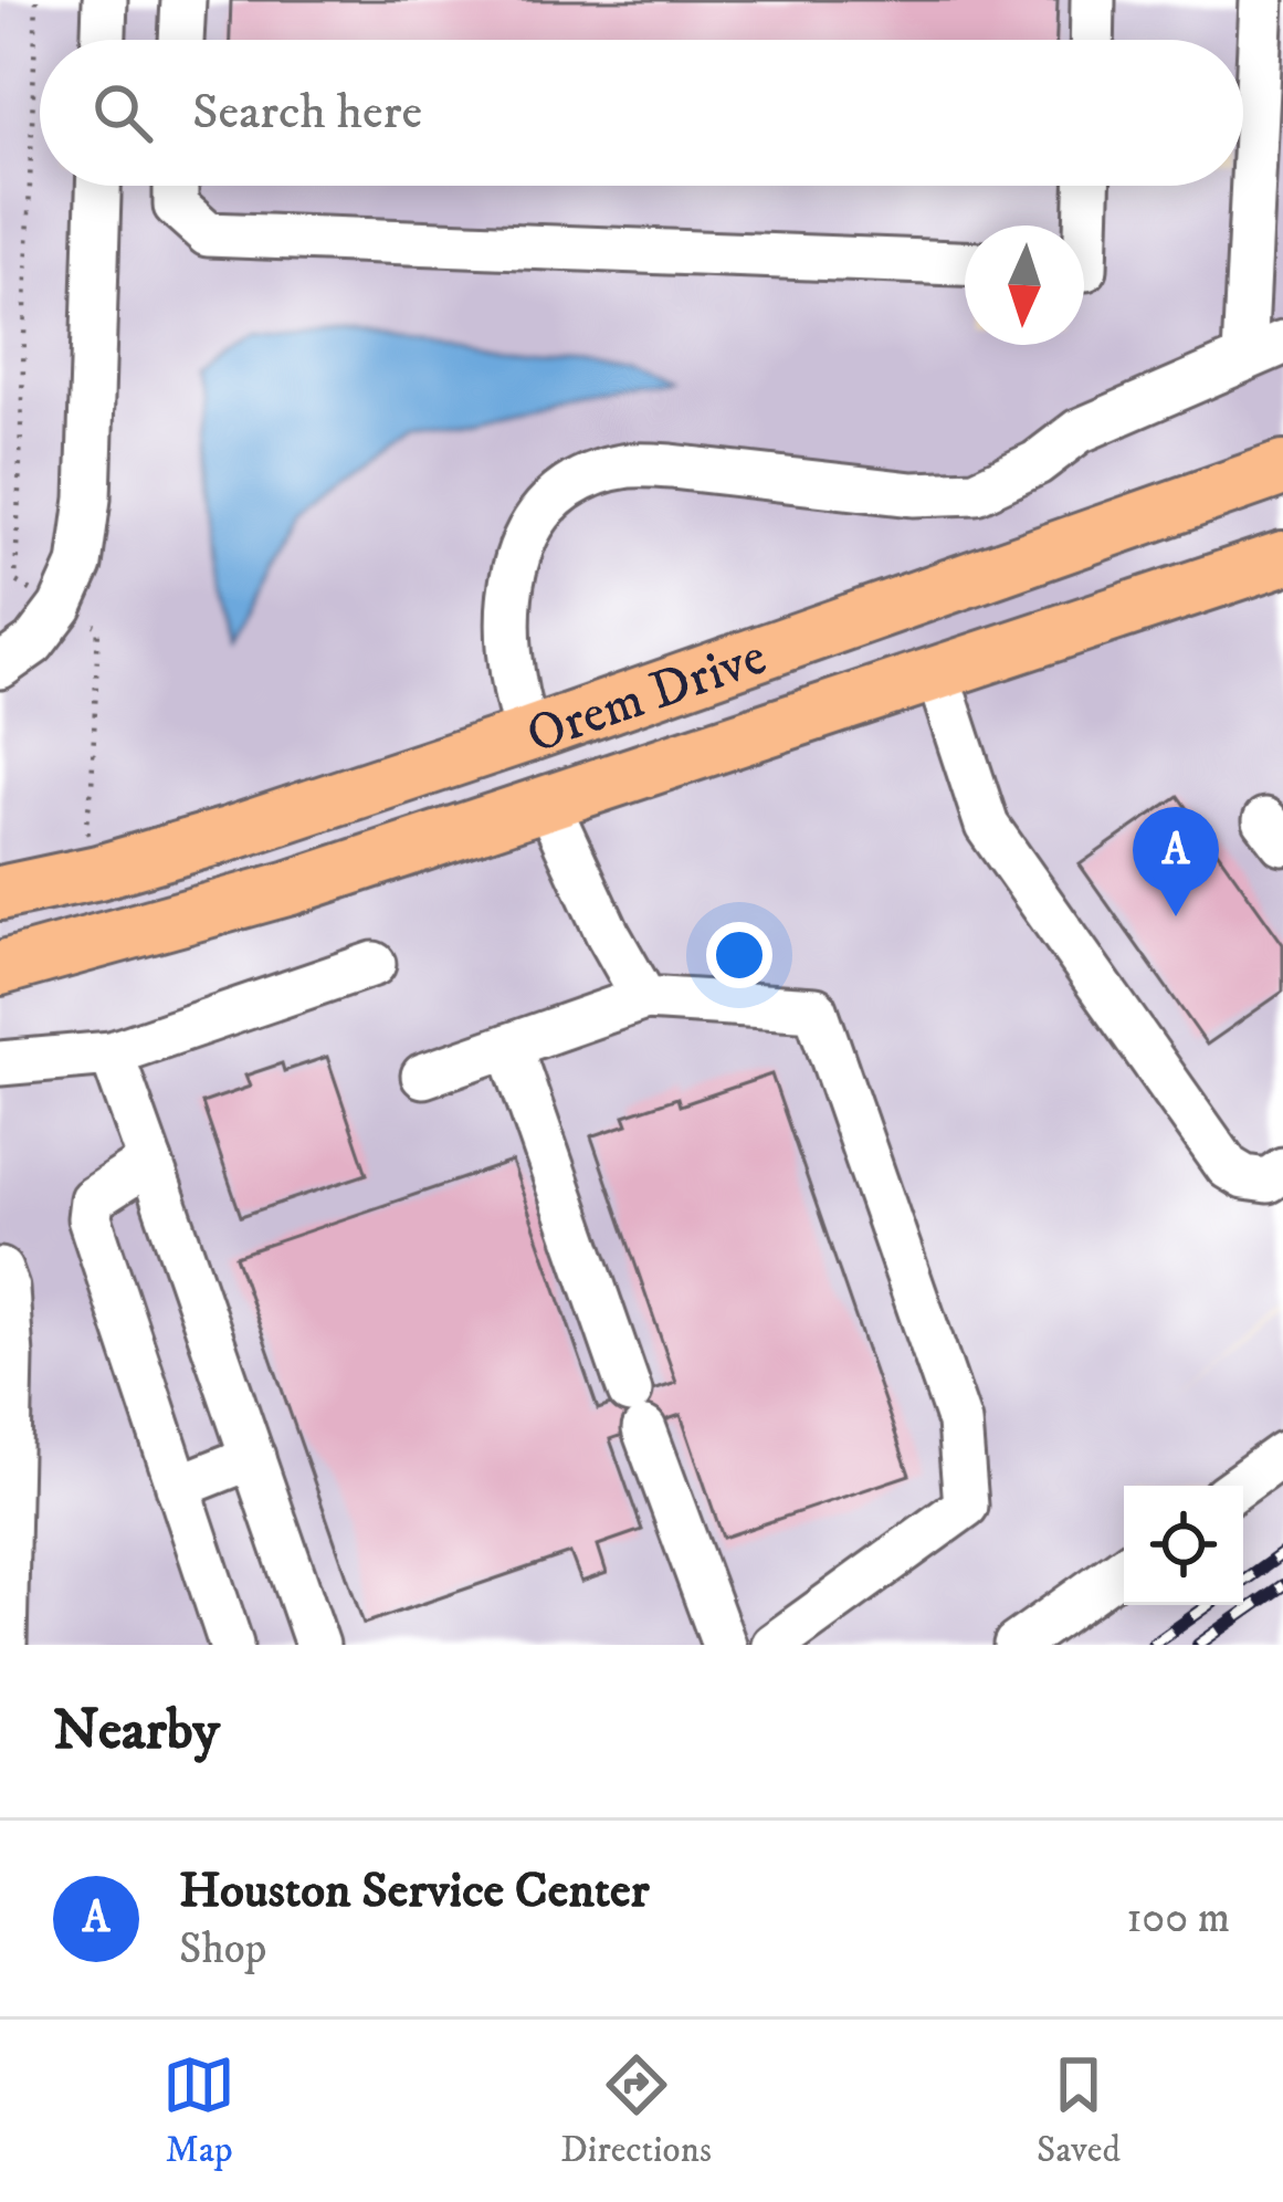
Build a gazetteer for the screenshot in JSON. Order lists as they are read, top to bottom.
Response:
{
  "streets": {
    "main road": ["Orem Drive"]
  },
  "north": "bottom",
  "page": {
    "search": "Search here",
    "pins": "A",
    "heading": "Nearby",
    "list": [
      {
        "mark": "A",
        "name": "Houston Service Center",
        "note": "Shop",
        "value": "100 m"
      }
    ],
    "nav": ["Map", "Directions", "Saved"]
  }
}
